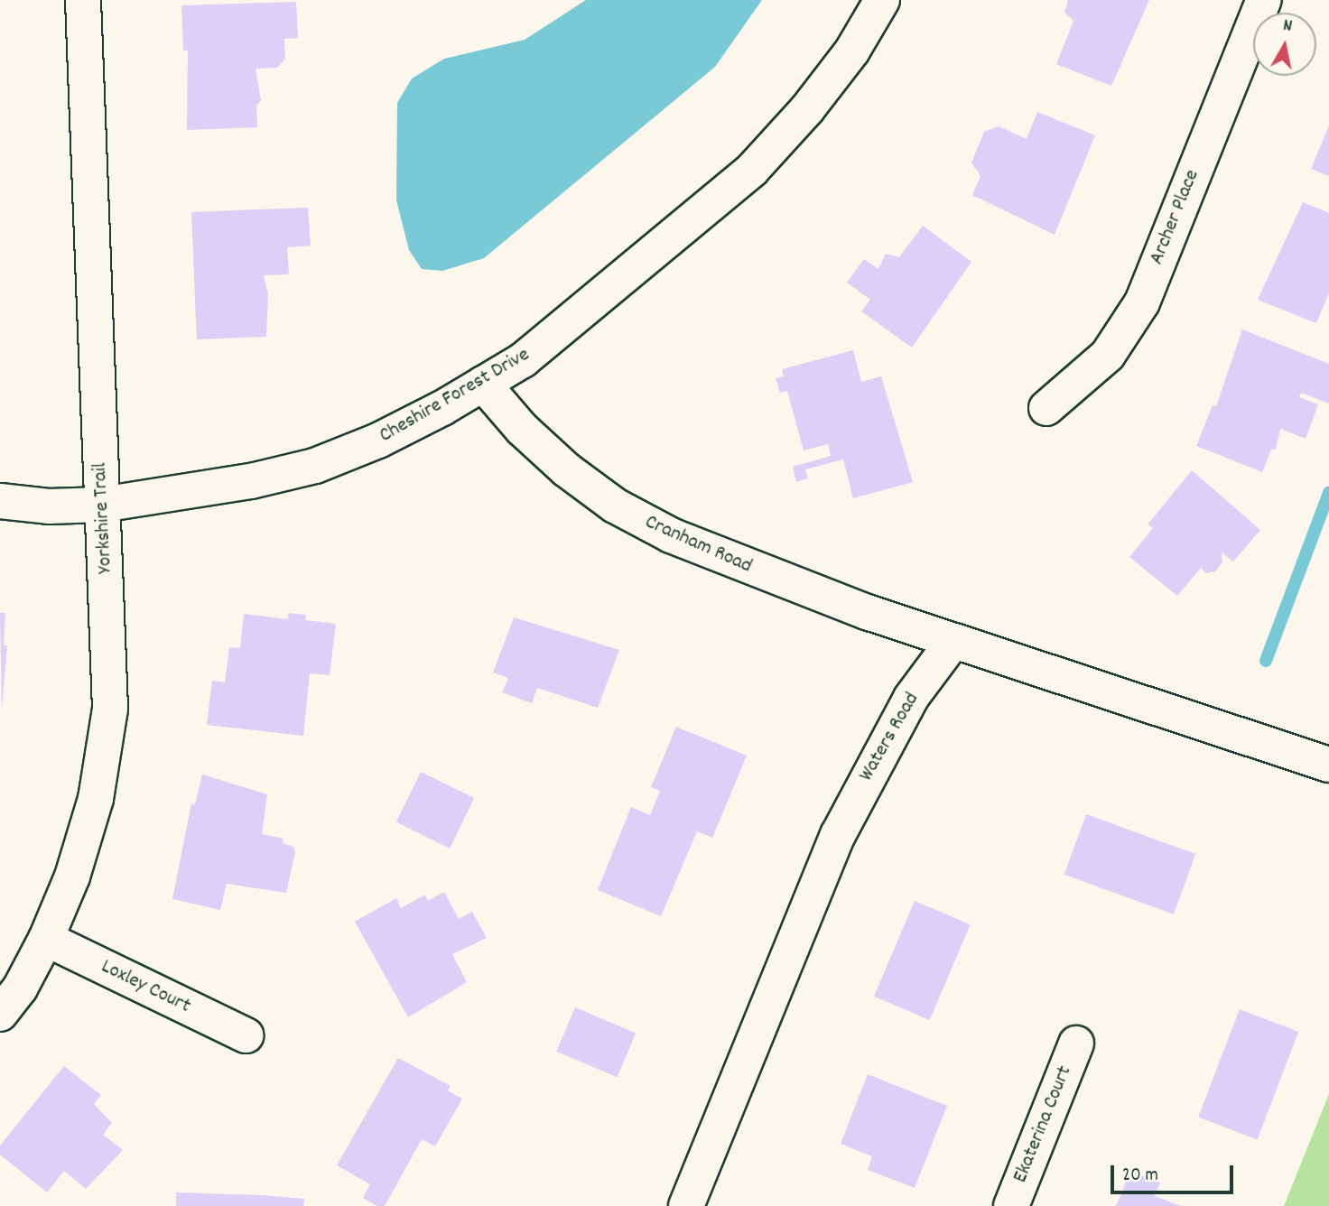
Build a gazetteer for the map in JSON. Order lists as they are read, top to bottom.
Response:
{
  "streets": {
    "street": [
      "Archer Place",
      "Cheshire Forest Drive",
      "Yorkshire Trail",
      "Cranham Road",
      "Waters Road",
      "Loxley Court",
      "Ekaterina Court"
    ]
  },
  "crossings": [
    ["Cheshire Forest Drive", "Yorkshire Trail"],
    ["Cheshire Forest Drive", "Cranham Road"],
    ["Yorkshire Trail", "Loxley Court"],
    ["Cranham Road", "Waters Road"]
  ],
  "scale_bar": "20 m",
  "north": "top"
}
